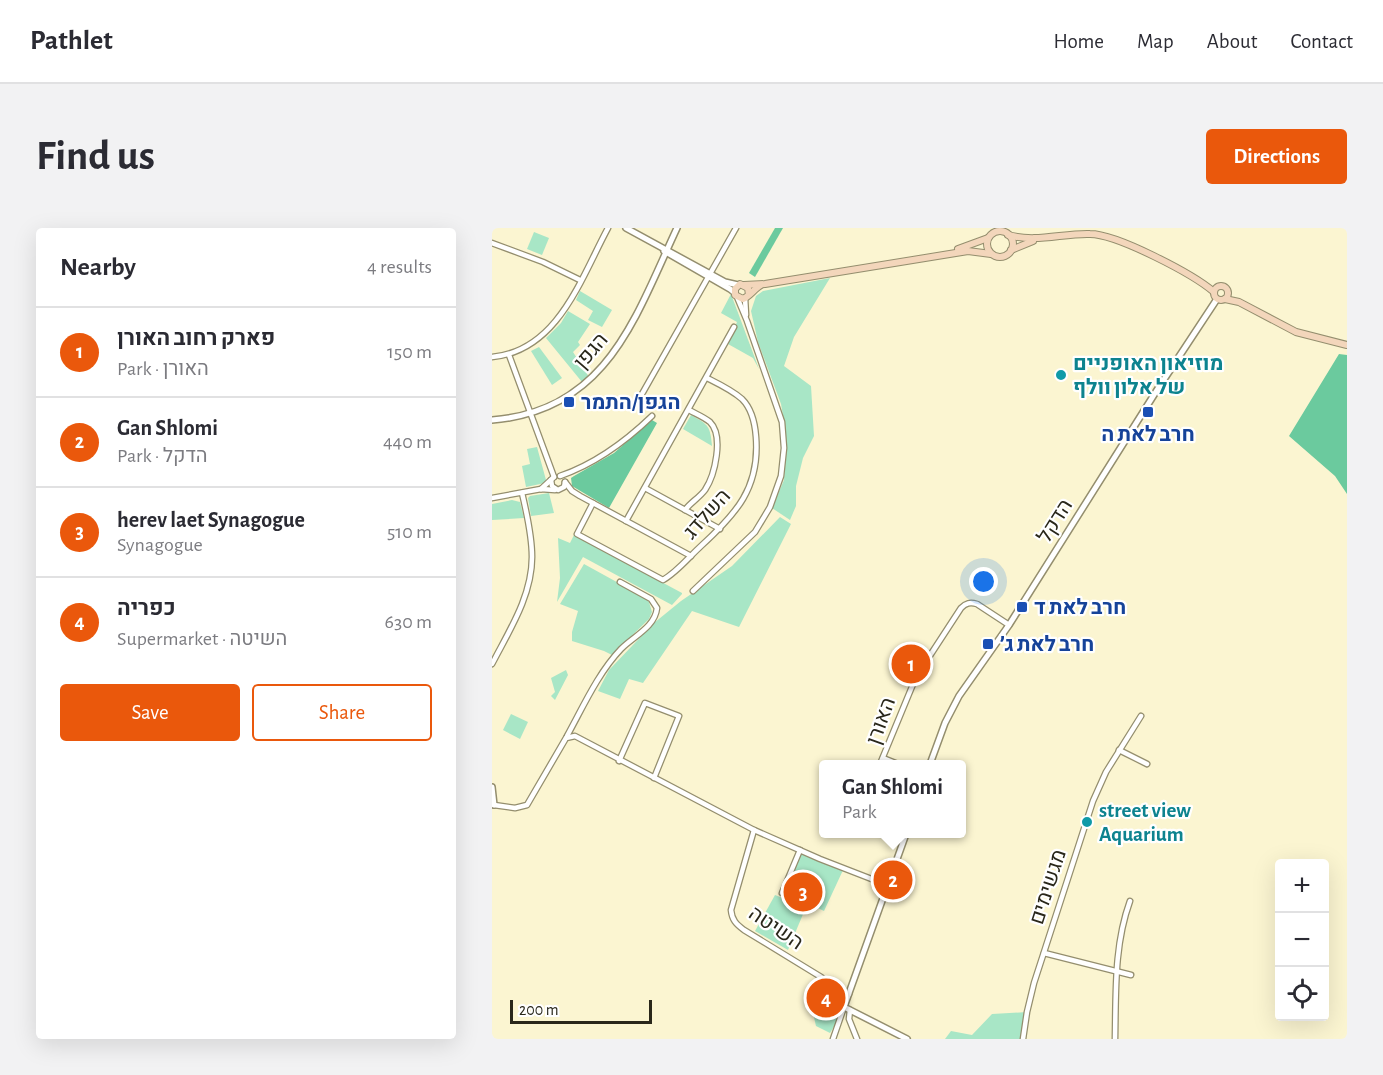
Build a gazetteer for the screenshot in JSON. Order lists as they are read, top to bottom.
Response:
{
  "streets": {
    "street": [
      "הגפן",
      "השלדג",
      "הדקל",
      "האורן",
      "מגשימים",
      "השיטה"
    ]
  },
  "crossings": [
    ["הדקל", "האורן"]
  ],
  "places": {
    "other": ["מוזיאון האופניים של אלון וולף", "street view Aquarium"],
    "transit": [
      "הגפן/התמר",
      "חרב לאת ה",
      "חרב לאת ד",
      "חרב לאת ג׳"
    ]
  },
  "scale_bar": "200 m",
  "page": {
    "header": "Pathlet",
    "nav": [
      "Home",
      "Map",
      "About",
      "Contact"
    ],
    "buttons": [
      "Directions",
      ["Save", "Share"]
    ],
    "title": "Find us",
    "heading": ["Nearby", "4 results"],
    "list": [
      {
        "mark": "1",
        "name": "פארק רחוב האורן",
        "note": "Park · האורן",
        "value": "150 m"
      },
      {
        "mark": "2",
        "name": "Gan Shlomi",
        "note": "Park · הדקל",
        "value": "440 m"
      },
      {
        "mark": "3",
        "name": "herev laet Synagogue",
        "note": "Synagogue",
        "value": "510 m"
      },
      {
        "mark": "4",
        "name": "כפריה",
        "note": "Supermarket · השיטה",
        "value": "630 m"
      }
    ],
    "pins": [
      "1",
      "2",
      "3",
      "4"
    ],
    "popup": ["Gan Shlomi", "Park"],
    "map_buttons": ["+", "−"],
    "scale": "200 m"
  }
}
